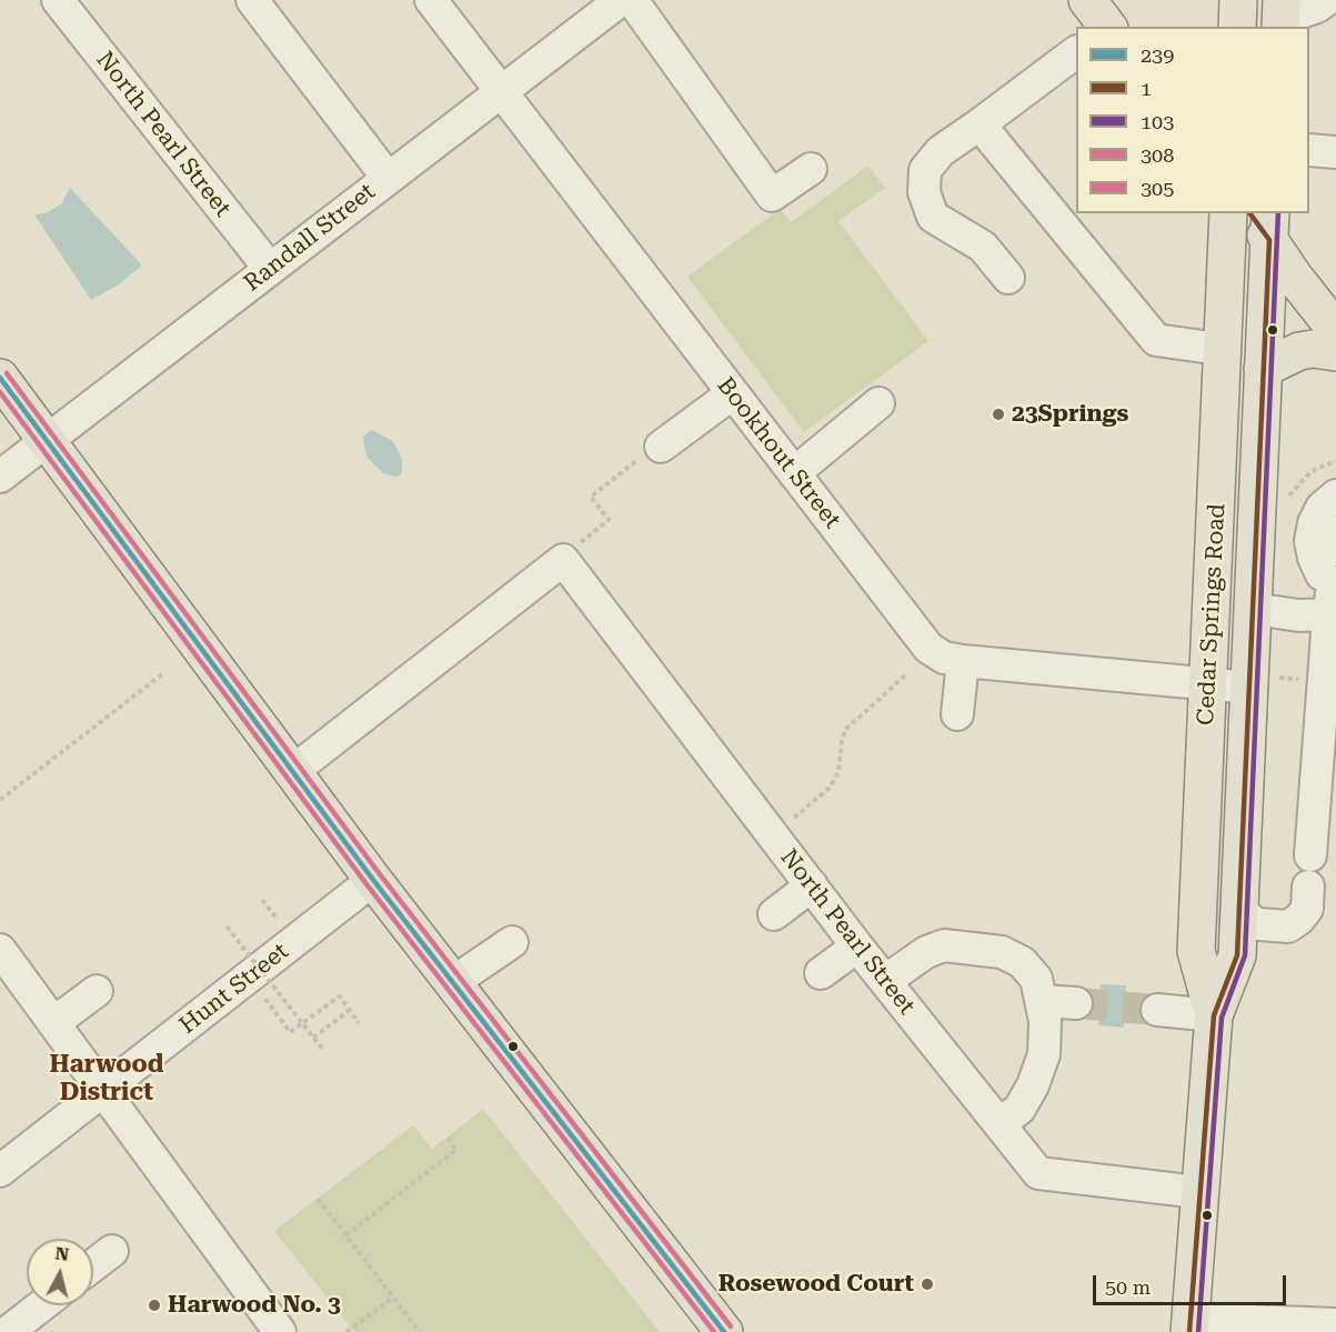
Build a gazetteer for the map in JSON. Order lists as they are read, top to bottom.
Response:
{
  "streets": {
    "main road": ["Cedar Springs Road"],
    "street": [
      "North Pearl Street",
      "Randall Street",
      "Bookhout Street",
      "Hunt Street"
    ]
  },
  "crossings": [
    ["North Pearl Street", "Randall Street"],
    ["North Pearl Street", "Cedar Springs Road"],
    ["Randall Street", "Bookhout Street"],
    ["Bookhout Street", "Cedar Springs Road"]
  ],
  "districts": ["Harwood District"],
  "places": ["23Springs", "Rosewood Court", "Harwood No. 3"],
  "lines": [
    "transit line 1",
    "transit line 103",
    "transit line 305",
    "transit line 239",
    "transit line 308"
  ],
  "legend": [
    "239",
    "1",
    "103",
    "308",
    "305"
  ],
  "scale_bar": "50 m",
  "north": "top"
}
